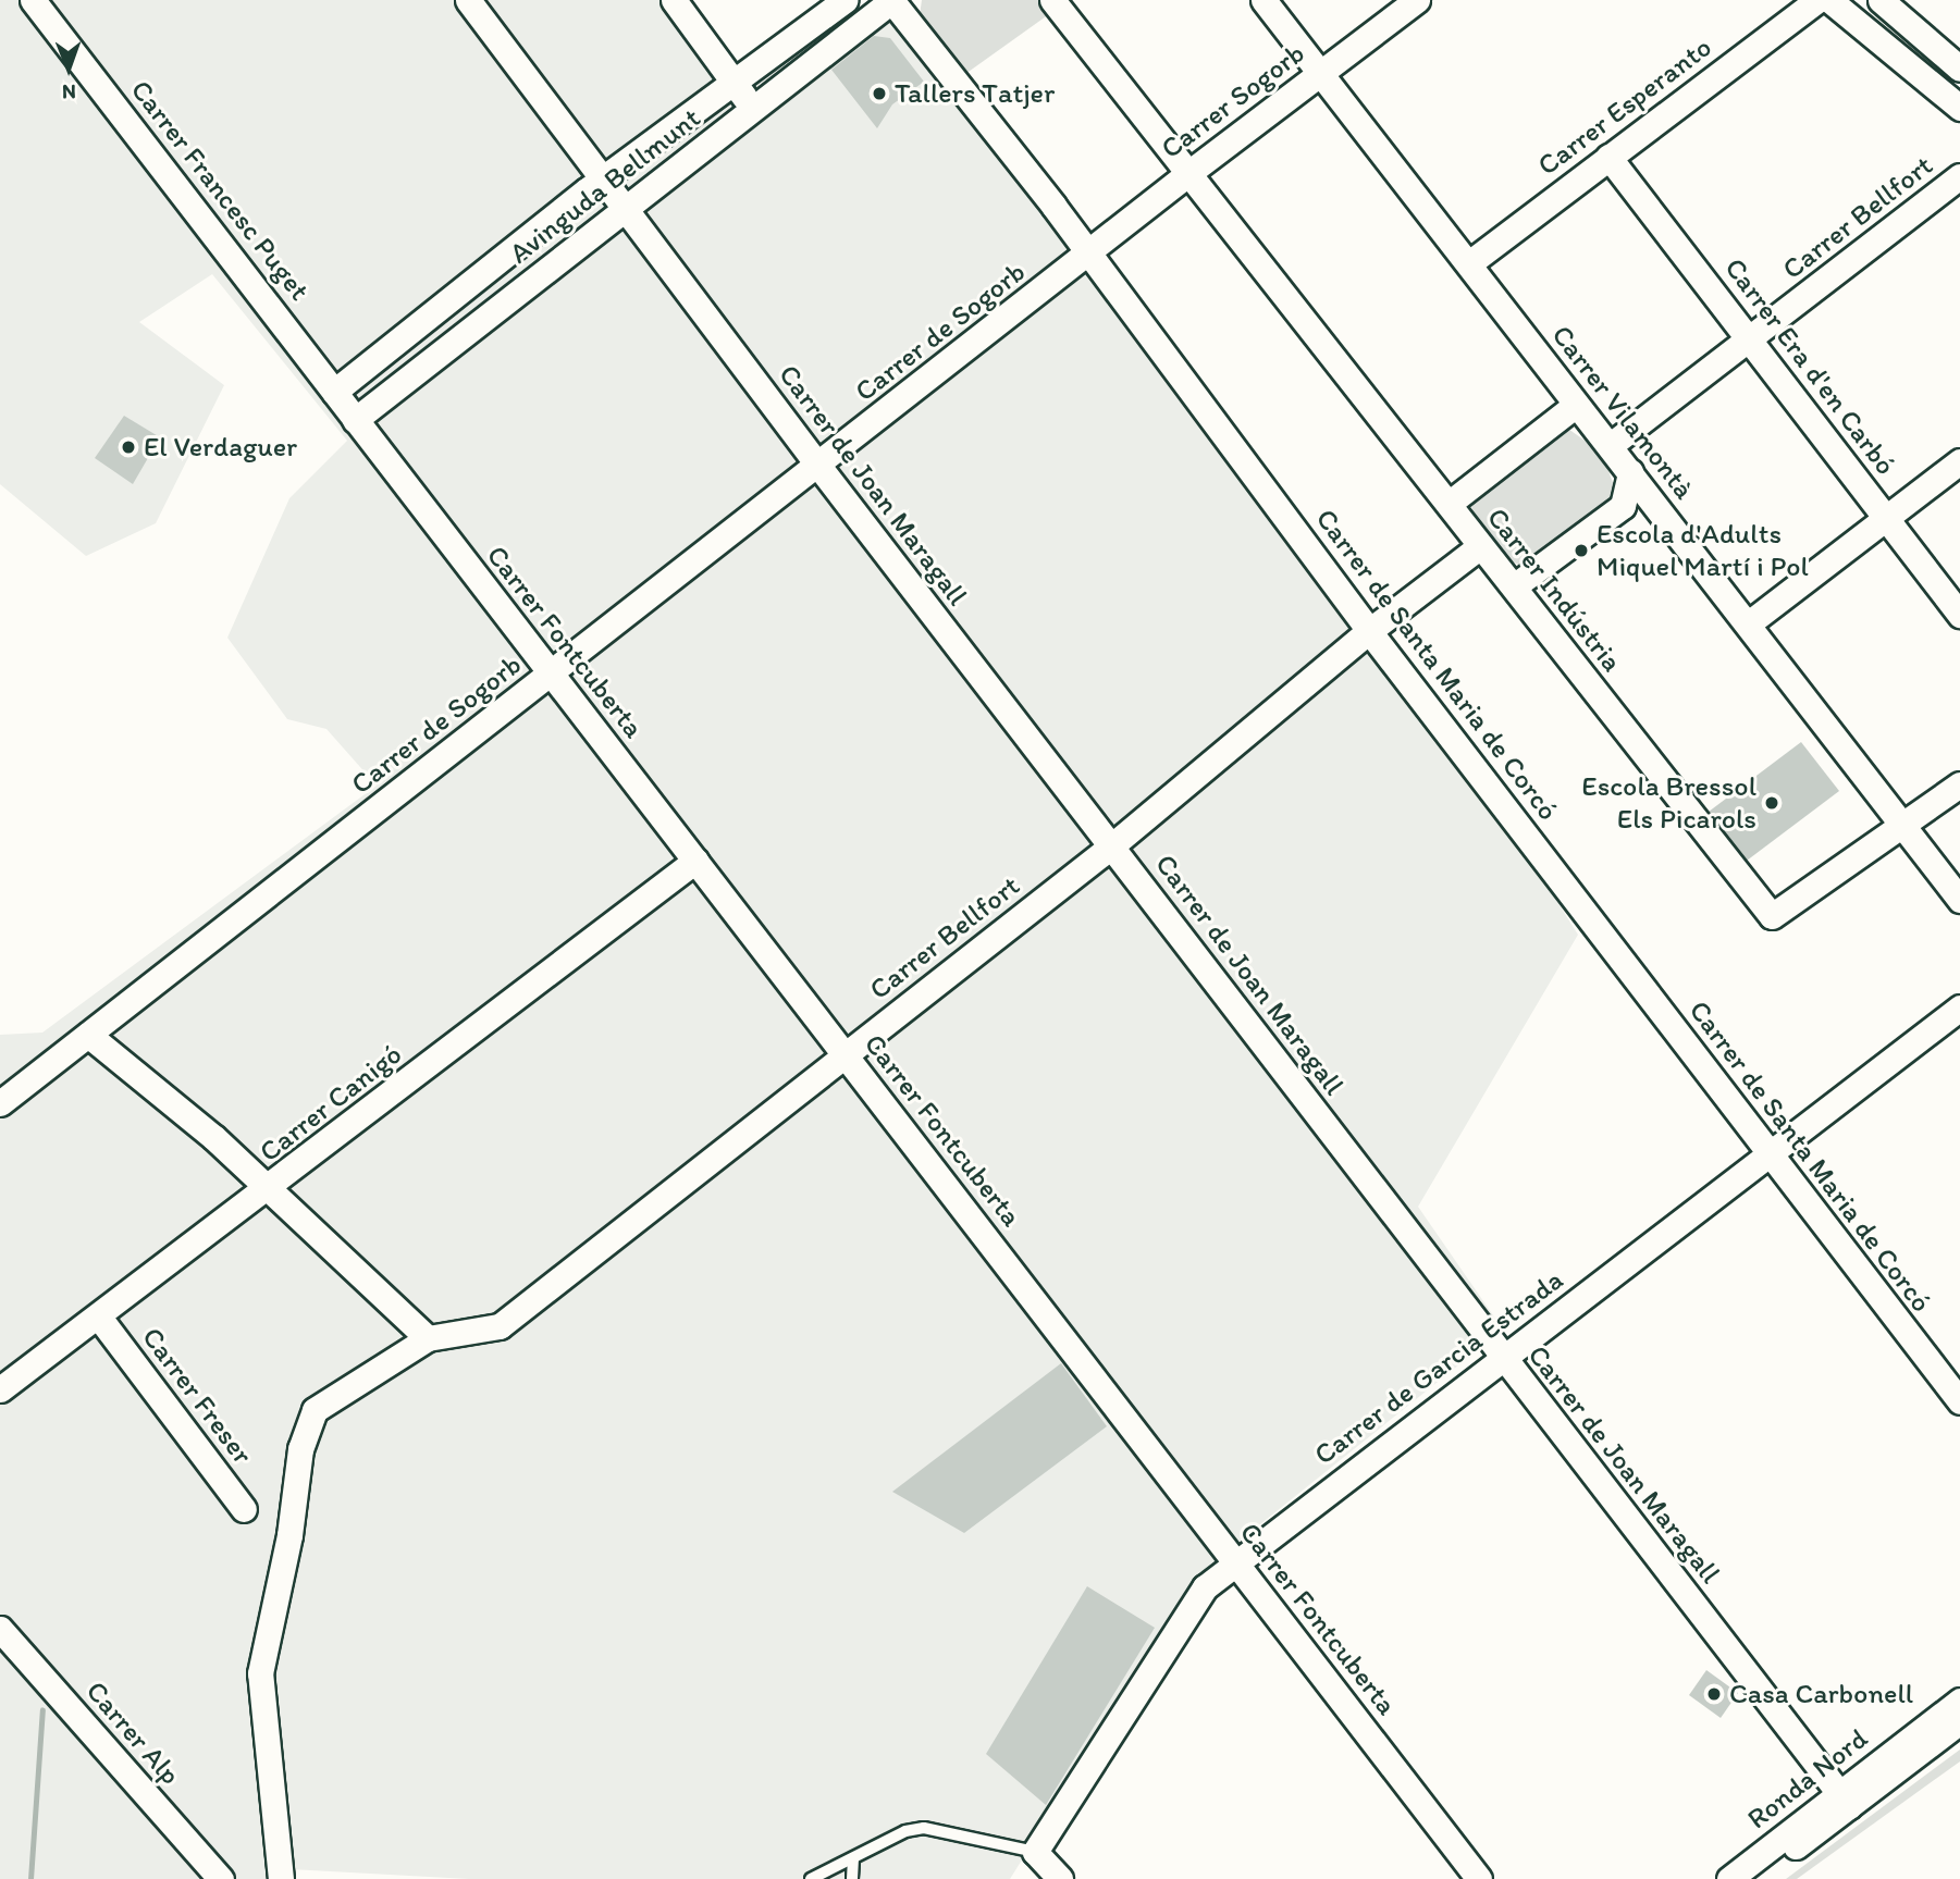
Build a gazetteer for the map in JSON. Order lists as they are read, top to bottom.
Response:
{
  "streets": {
    "street": [
      "Carrer Sogorb",
      "Carrer Esperanto",
      "Avinguda Bellmunt",
      "Carrer Francesc Puget",
      "Carrer Bellfort",
      "Carrer de Sogorb",
      "Carrer Era d'en Carbó",
      "Carrer Vilamontà",
      "Carrer de Joan Maragall",
      "Carrer Indústria",
      "Carrer Fontcuberta",
      "Carrer de Santa Maria de Corcó",
      "Carrer Canigó",
      "Carrer de Garcia Estrada",
      "Carrer Freser",
      "Carrer Alp",
      "Ronda Nord"
    ]
  },
  "crossings": [
    ["Carrer Sogorb", "Carrer de Sogorb"],
    ["Carrer Sogorb", "Carrer Vilamontà"],
    ["Carrer Sogorb", "Carrer Indústria"],
    ["Carrer Sogorb", "Carrer de Santa Maria de Corcó"],
    ["Carrer Esperanto", "Carrer Era d'en Carbó"],
    ["Carrer Esperanto", "Carrer Vilamontà"],
    ["Avinguda Bellmunt", "Carrer Francesc Puget"],
    ["Avinguda Bellmunt", "Carrer de Joan Maragall"],
    ["Avinguda Bellmunt", "Carrer Fontcuberta"],
    ["Avinguda Bellmunt", "Carrer de Santa Maria de Corcó"],
    ["Carrer Francesc Puget", "Carrer Fontcuberta"],
    ["Carrer Bellfort", "Carrer Era d'en Carbó"],
    ["Carrer Bellfort", "Carrer Vilamontà"],
    ["Carrer Bellfort", "Carrer de Joan Maragall"],
    ["Carrer Bellfort", "Carrer Indústria"],
    ["Carrer Bellfort", "Carrer Fontcuberta"],
    ["Carrer Bellfort", "Carrer de Santa Maria de Corcó"],
    ["Carrer de Sogorb", "Carrer de Joan Maragall"],
    ["Carrer de Sogorb", "Carrer Fontcuberta"],
    ["Carrer de Sogorb", "Carrer de Santa Maria de Corcó"],
    ["Carrer Vilamontà", "Carrer Indústria"],
    ["Carrer de Joan Maragall", "Carrer de Garcia Estrada"],
    ["Carrer de Joan Maragall", "Ronda Nord"],
    ["Carrer Fontcuberta", "Carrer Canigó"],
    ["Carrer Fontcuberta", "Carrer de Garcia Estrada"],
    ["Carrer de Santa Maria de Corcó", "Carrer de Garcia Estrada"],
    ["Carrer Canigó", "Carrer Freser"]
  ],
  "places": [
    "Tallers Tatjer",
    "El Verdaguer",
    "Escola d'Adults Miquel Martí i Pol",
    "Escola Bressol Els Picarols",
    "Casa Carbonell"
  ],
  "north": "bottom"
}
